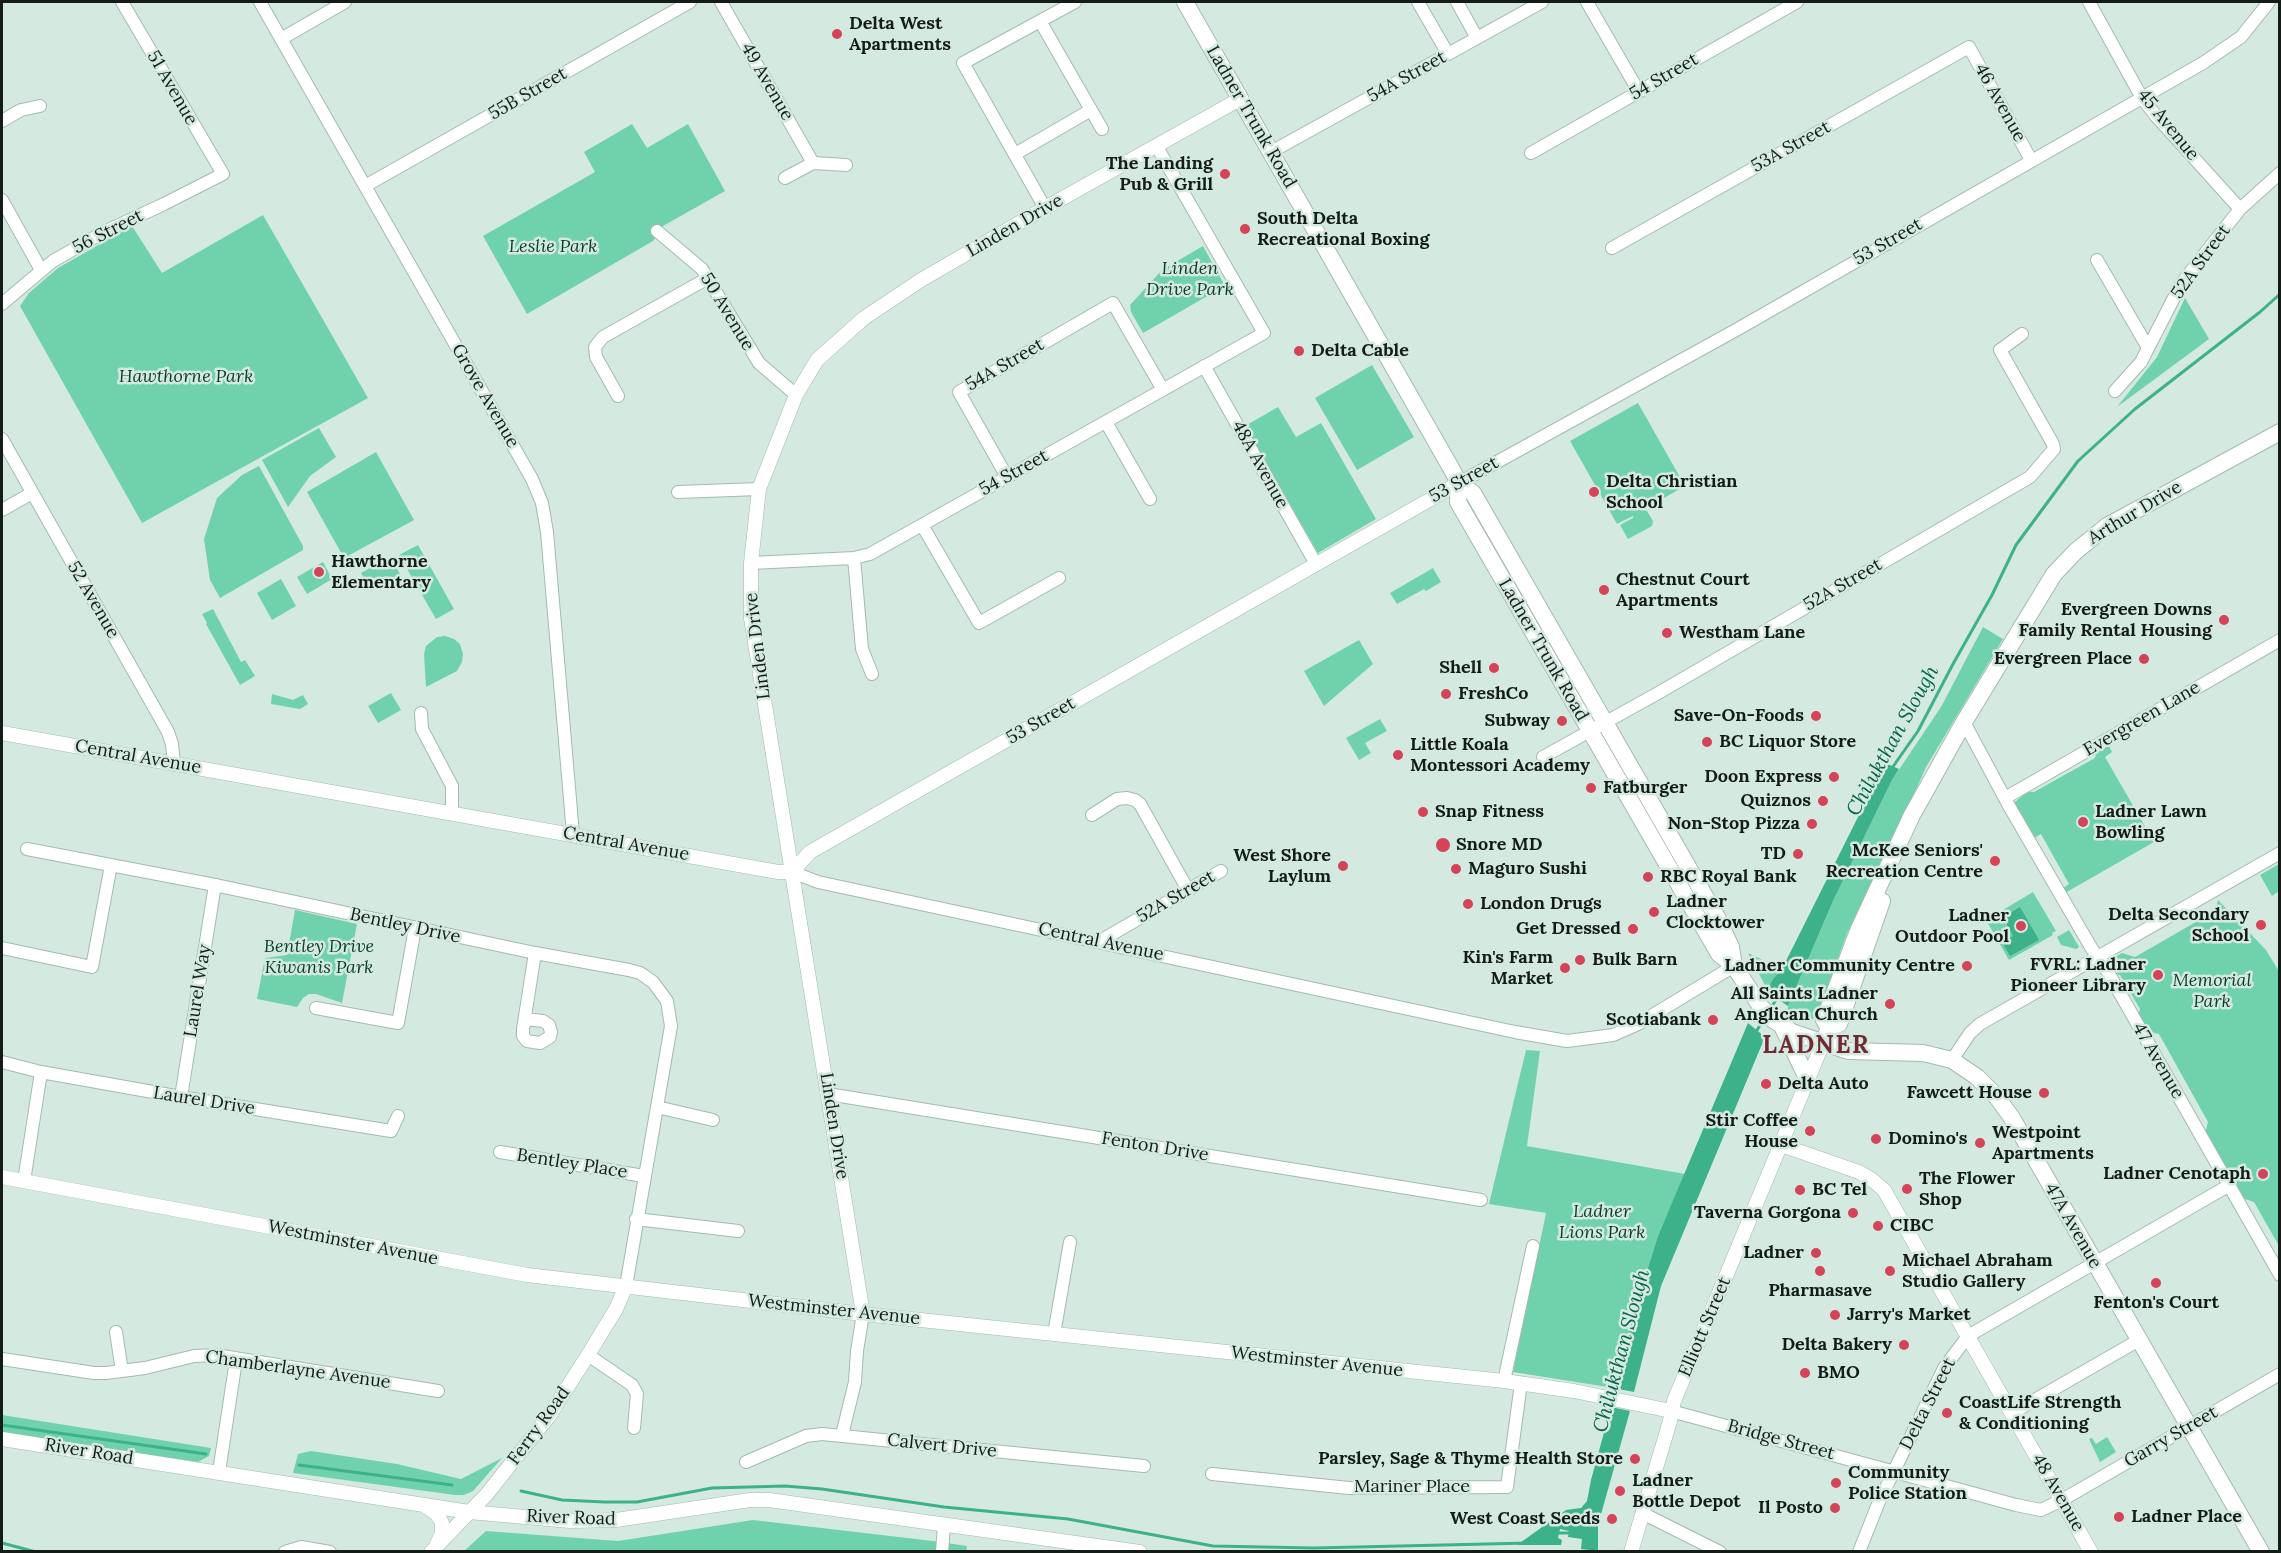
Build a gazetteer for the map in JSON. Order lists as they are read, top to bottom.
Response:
{
  "streets": {
    "main road": ["Ladner Trunk Road", "Arthur Drive", "47A Avenue"],
    "street": [
      "54A Street",
      "54 Street",
      "49 Avenue",
      "51 Avenue",
      "55B Street",
      "46 Avenue",
      "45 Avenue",
      "53A Street",
      "Linden Drive",
      "56 Street",
      "53 Street",
      "52A Street",
      "50 Avenue",
      "Grove Avenue",
      "48A Avenue",
      "52 Avenue",
      "Evergreen Lane",
      "Central Avenue",
      "Bentley Drive",
      "Laurel Way",
      "47 Avenue",
      "Laurel Drive",
      "Fenton Drive",
      "Bentley Place",
      "Westminster Avenue",
      "Elliott Street",
      "Chamberlayne Avenue",
      "Delta Street",
      "Ferry Road",
      "Garry Street",
      "Bridge Street",
      "Calvert Drive",
      "River Road",
      "Mariner Place",
      "48 Avenue"
    ]
  },
  "crossings": [
    ["54A Street", "54 Street"],
    ["54A Street", "Ladner Trunk Road"],
    ["54 Street", "Linden Drive"],
    ["54 Street", "48A Avenue"],
    ["51 Avenue", "56 Street"],
    ["55B Street", "Grove Avenue"],
    ["46 Avenue", "53A Street"],
    ["46 Avenue", "53 Street"],
    ["Ladner Trunk Road", "Linden Drive"],
    ["Ladner Trunk Road", "53 Street"],
    ["Ladner Trunk Road", "52A Street"],
    ["Ladner Trunk Road", "Arthur Drive"],
    ["Ladner Trunk Road", "Central Avenue"],
    ["Ladner Trunk Road", "47A Avenue"],
    ["Ladner Trunk Road", "Elliott Street"],
    ["45 Avenue", "53 Street"],
    ["45 Avenue", "52A Street"],
    ["Linden Drive", "53 Street"],
    ["Linden Drive", "50 Avenue"],
    ["Linden Drive", "Central Avenue"],
    ["Linden Drive", "Fenton Drive"],
    ["Linden Drive", "Westminster Avenue"],
    ["Linden Drive", "Calvert Drive"],
    ["53 Street", "48A Avenue"],
    ["53 Street", "Central Avenue"],
    ["52A Street", "Central Avenue"],
    ["Grove Avenue", "Central Avenue"],
    ["Arthur Drive", "47 Avenue"],
    ["Arthur Drive", "47A Avenue"],
    ["Arthur Drive", "Elliott Street"],
    ["52 Avenue", "Central Avenue"],
    ["Evergreen Lane", "47 Avenue"],
    ["Bentley Drive", "Laurel Way"],
    ["Bentley Drive", "Bentley Place"],
    ["Bentley Drive", "Westminster Avenue"],
    ["Bentley Drive", "Ferry Road"],
    ["Laurel Way", "Laurel Drive"],
    ["47 Avenue", "Delta Street"],
    ["47A Avenue", "Elliott Street"],
    ["47A Avenue", "Delta Street"],
    ["47A Avenue", "Garry Street"],
    ["Westminster Avenue", "Elliott Street"],
    ["Westminster Avenue", "Ferry Road"],
    ["Westminster Avenue", "Bridge Street"],
    ["Westminster Avenue", "Mariner Place"],
    ["Elliott Street", "Bridge Street"],
    ["Elliott Street", "48 Avenue"],
    ["Delta Street", "Bridge Street"],
    ["Delta Street", "48 Avenue"],
    ["Ferry Road", "River Road"],
    ["Garry Street", "Bridge Street"],
    ["Garry Street", "48 Avenue"],
    ["Bridge Street", "48 Avenue"]
  ],
  "districts": ["LADNER"],
  "water": ["Chilukthan Slough"],
  "parks": [
    "Leslie Park",
    "Linden Drive Park",
    "Hawthorne Park",
    "Bentley Drive Kiwanis Park",
    "Memorial Park",
    "Ladner Lions Park"
  ],
  "places": [
    "Delta West Apartments",
    "The Landing Pub & Grill",
    "South Delta Recreational Boxing",
    "Delta Cable",
    "Delta Christian School",
    "Hawthorne Elementary",
    "Chestnut Court Apartments",
    "Evergreen Downs Family Rental Housing",
    "Westham Lane",
    "Evergreen Place",
    "Shell",
    "FreshCo",
    "Save-On-Foods",
    "Subway",
    "BC Liquor Store",
    "Little Koala Montessori Academy",
    "Doon Express",
    "Fatburger",
    "Quiznos",
    "Snap Fitness",
    "Ladner Lawn Bowling",
    "Non-Stop Pizza",
    "Snore MD",
    "TD",
    "McKee Seniors' Recreation Centre",
    "West Shore Laylum",
    "Maguro Sushi",
    "RBC Royal Bank",
    "London Drugs",
    "Ladner Clocktower",
    "Delta Secondary School",
    "Ladner Outdoor Pool",
    "Get Dressed",
    "Bulk Barn",
    "Ladner Community Centre",
    "Kin's Farm Market",
    "FVRL: Ladner Pioneer Library",
    "All Saints Ladner Anglican Church",
    "Scotiabank",
    "Delta Auto",
    "Fawcett House",
    "Stir Coffee House",
    "Domino's",
    "Westpoint Apartments",
    "Ladner Cenotaph",
    "The Flower Shop",
    "BC Tel",
    "Taverna Gorgona",
    "CIBC",
    "Ladner",
    "Pharmasave",
    "Michael Abraham Studio Gallery",
    "Fenton's Court",
    "Jarry's Market",
    "Delta Bakery",
    "BMO",
    "CoastLife Strength & Conditioning",
    "Parsley, Sage & Thyme Health Store",
    "Community Police Station",
    "Ladner Bottle Depot",
    "Il Posto",
    "Ladner Place",
    "West Coast Seeds"
  ]
}
